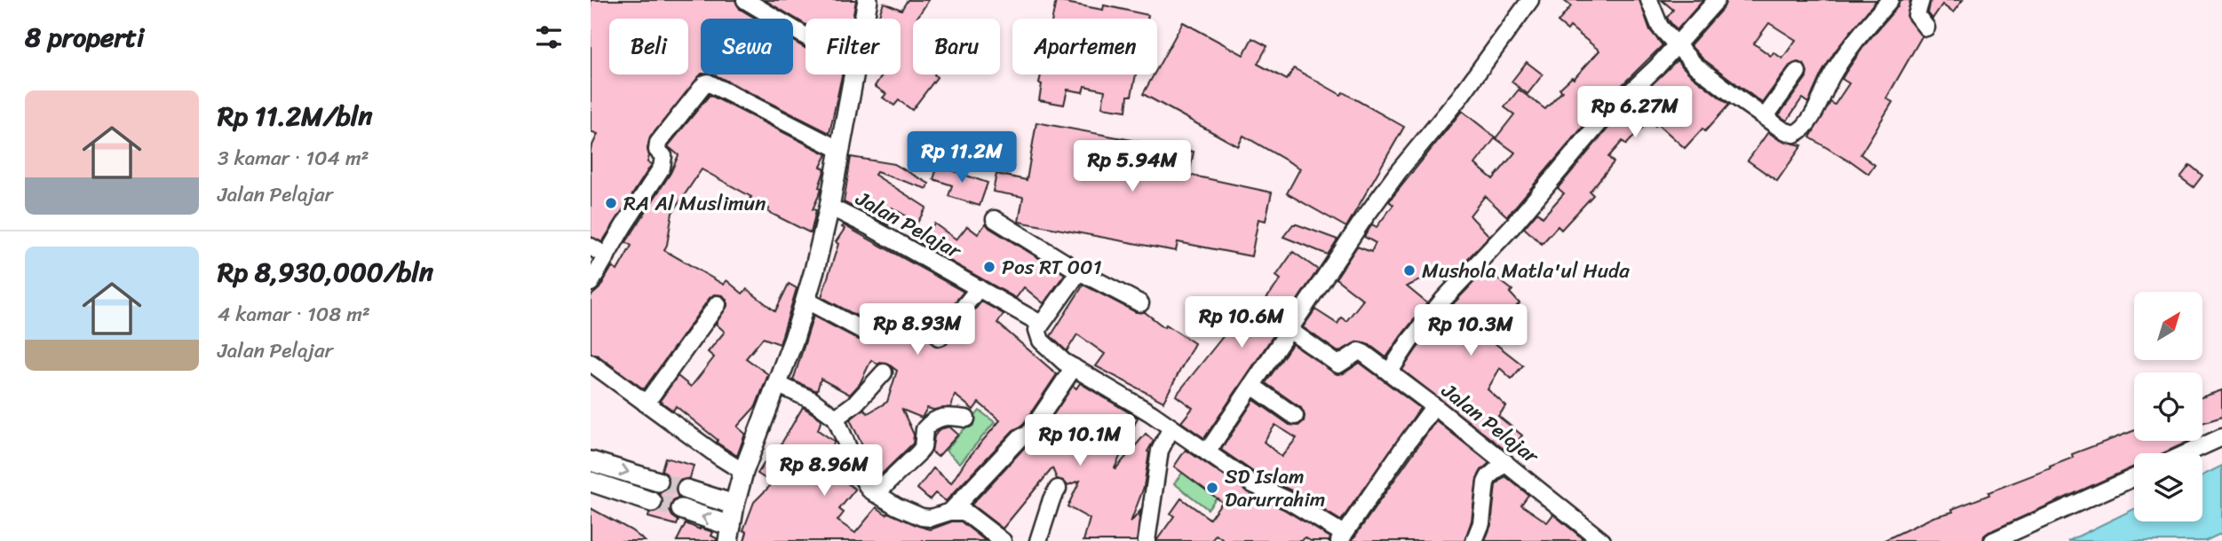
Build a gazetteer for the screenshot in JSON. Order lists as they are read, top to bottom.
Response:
{
  "streets": {
    "street": ["Jalan Pelajar"]
  },
  "places": [
    "RA Al Muslimun",
    "Pos RT 001",
    "Mushola Matla'ul Huda",
    "SD Islam Darurrahim"
  ],
  "north": "top right",
  "page": {
    "heading": "8 properti",
    "chip": [
      "Beli",
      "Sewa",
      "Filter",
      "Baru",
      "Apartemen"
    ],
    "list": [
      {
        "name": "Rp 11.2M/bln",
        "note": "3 kamar · 104 m² · Jalan Pelajar"
      },
      {
        "name": "Rp 8,930,000/bln",
        "note": "4 kamar · 108 m² · Jalan Pelajar"
      }
    ],
    "price": [
      "Rp 6.27M",
      "Rp 11.2M",
      "Rp 5.94M",
      "Rp 10.6M",
      "Rp 8.93M",
      "Rp 10.3M",
      "Rp 10.1M",
      "Rp 8.96M"
    ]
  }
}
